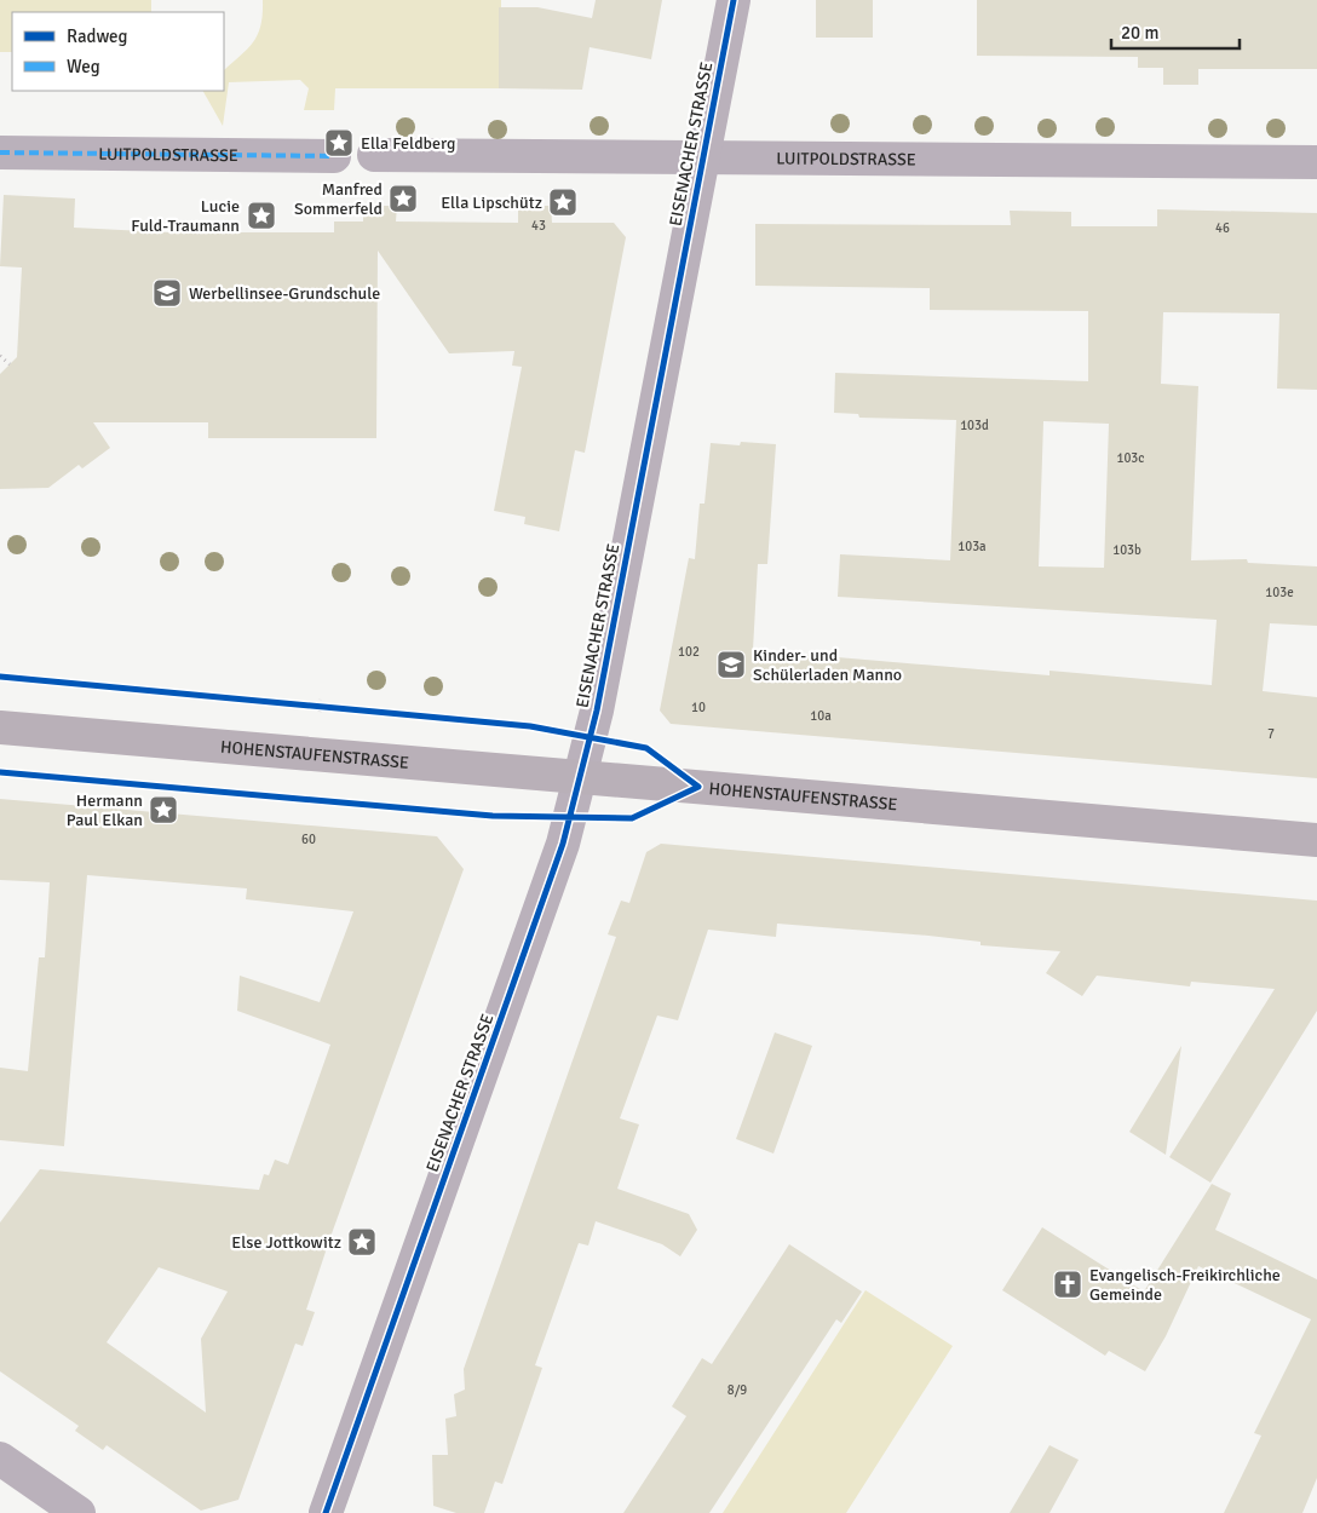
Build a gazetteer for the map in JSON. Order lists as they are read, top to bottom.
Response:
{
  "streets": {
    "main road": ["HOHENSTAUFENSTRASSE"],
    "street": ["EISENACHER STRASSE", "LUITPOLDSTRASSE"]
  },
  "crossings": [
    ["EISENACHER STRASSE", "LUITPOLDSTRASSE"],
    ["EISENACHER STRASSE", "HOHENSTAUFENSTRASSE"]
  ],
  "places": {
    "place": [
      "Ella Feldberg",
      "Manfred Sommerfeld",
      "Ella Lipschütz",
      "Lucie Fuld-Traumann",
      "Hermann Paul Elkan",
      "Else Jottkowitz"
    ],
    "school or university": ["Werbellinsee-Grundschule", "Kinder- und Schülerladen Manno"],
    "church": ["Evangelisch-Freikirchliche Gemeinde"]
  },
  "house_numbers": [
    "43",
    "46",
    "103d",
    "103c",
    "103a",
    "103b",
    "103e",
    "102",
    "10",
    "10a",
    "7",
    "60",
    "8/9"
  ],
  "legend": ["Radweg", "Weg"],
  "scale_bar": "20 m"
}
